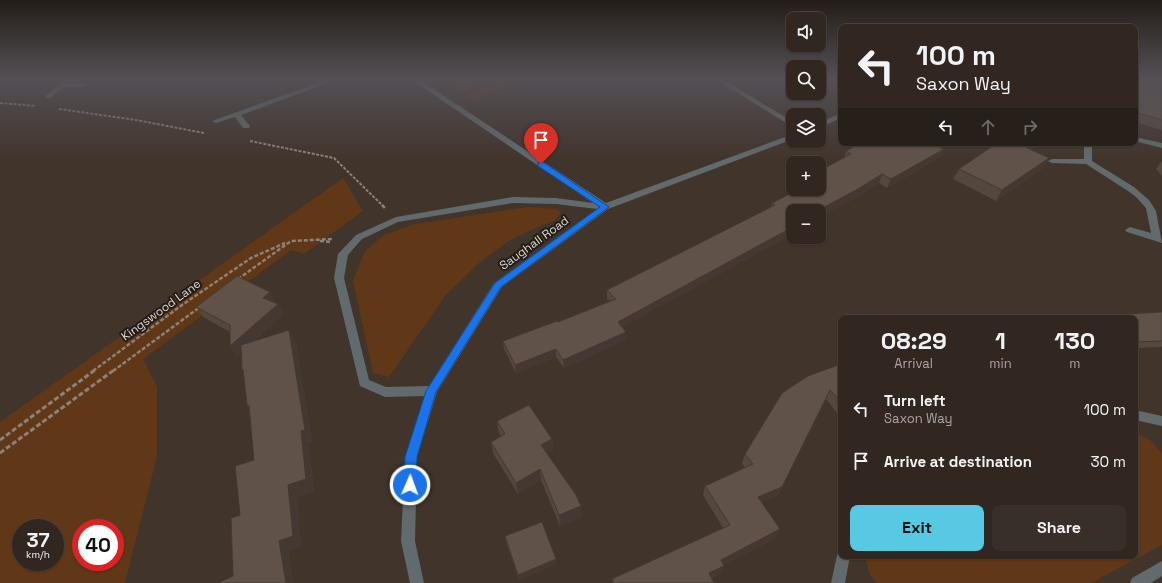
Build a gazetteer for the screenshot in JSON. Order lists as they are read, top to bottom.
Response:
{
  "streets": {
    "street": ["Saughall Road"],
    "path": ["Kingswood Lane"]
  },
  "page": {
    "map_buttons": ["+", "−"],
    "turn": ["100 m", "Saxon Way"],
    "eta": [
      "08:29",
      "Arrival",
      "1",
      "min",
      "130",
      "m"
    ],
    "list": [
      {
        "name": "Turn left",
        "note": "Saxon Way",
        "value": "100 m"
      },
      {
        "name": "Arrive at destination",
        "value": "30 m"
      }
    ],
    "buttons": ["Exit", "Share"],
    "speed": "37 km/h",
    "limit": "40"
  }
}
